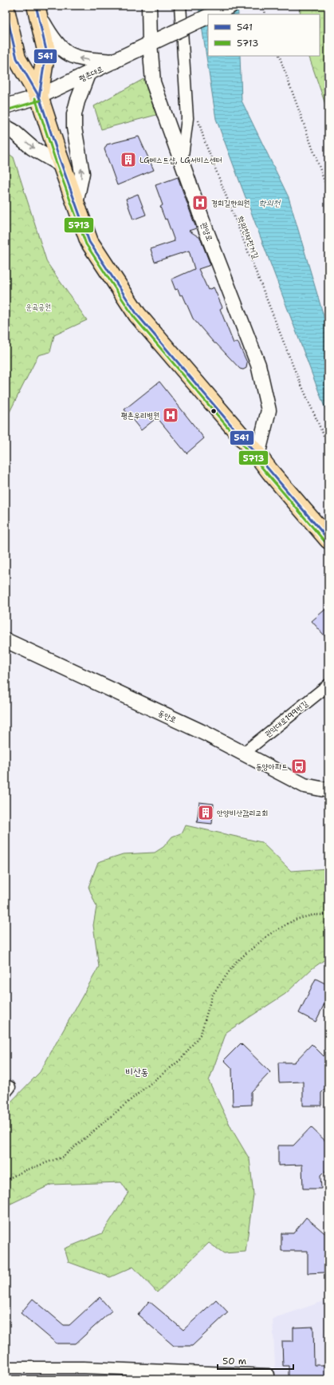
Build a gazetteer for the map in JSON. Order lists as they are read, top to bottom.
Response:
{
  "streets": {
    "street": [
      "평촌대로",
      "관양로",
      "동안로",
      "관악대로199번길"
    ],
    "path": ["학의천자전거길"]
  },
  "crossings": [
    ["평촌대로", "관양로"],
    ["동안로", "관악대로199번길"]
  ],
  "districts": ["비산동"],
  "water": ["학의천"],
  "parks": ["운곡공원"],
  "places": {
    "building": ["LG베스트샵, LG서비스센터", "안양비산감리교회"],
    "hospital": ["경희길한의원", "평촌우리병원"],
    "bus stop": ["동양아파트"]
  },
  "lines": ["transit line 541", "transit line 5713"],
  "legend": ["541", "5713"],
  "scale_bar": "50 m"
}
